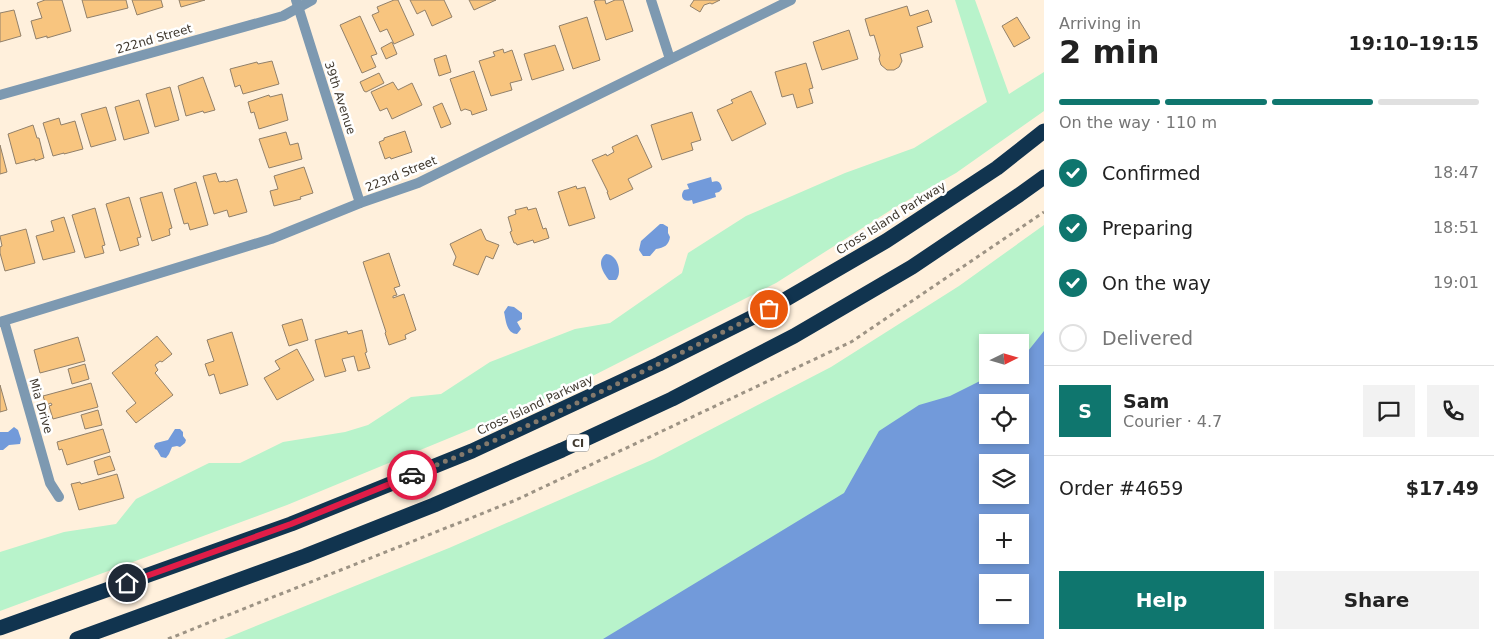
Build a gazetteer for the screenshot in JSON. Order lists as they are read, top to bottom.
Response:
{
  "streets": {
    "highway": ["Cross Island Parkway", "CI"],
    "street": [
      "222nd Street",
      "39th Avenue",
      "223rd Street",
      "Mia Drive"
    ]
  },
  "crossings": [
    ["222nd Street", "39th Avenue"],
    ["39th Avenue", "223rd Street"],
    ["223rd Street", "Mia Drive"]
  ],
  "north": "right",
  "page": {
    "heading": ["2 min", "Arriving in", "19:10–19:15"],
    "panel": [
      "Sam",
      "Courier · 4.7",
      "Order #4659",
      "$17.49"
    ],
    "bar": "On the way · 110 m",
    "list": [
      ["Confirmed", "18:47"],
      ["Preparing", "18:51"],
      ["On the way", "19:01"],
      "Delivered"
    ],
    "map_buttons": ["+", "−"],
    "round": "S",
    "buttons": ["Help", "Share"]
  }
}
